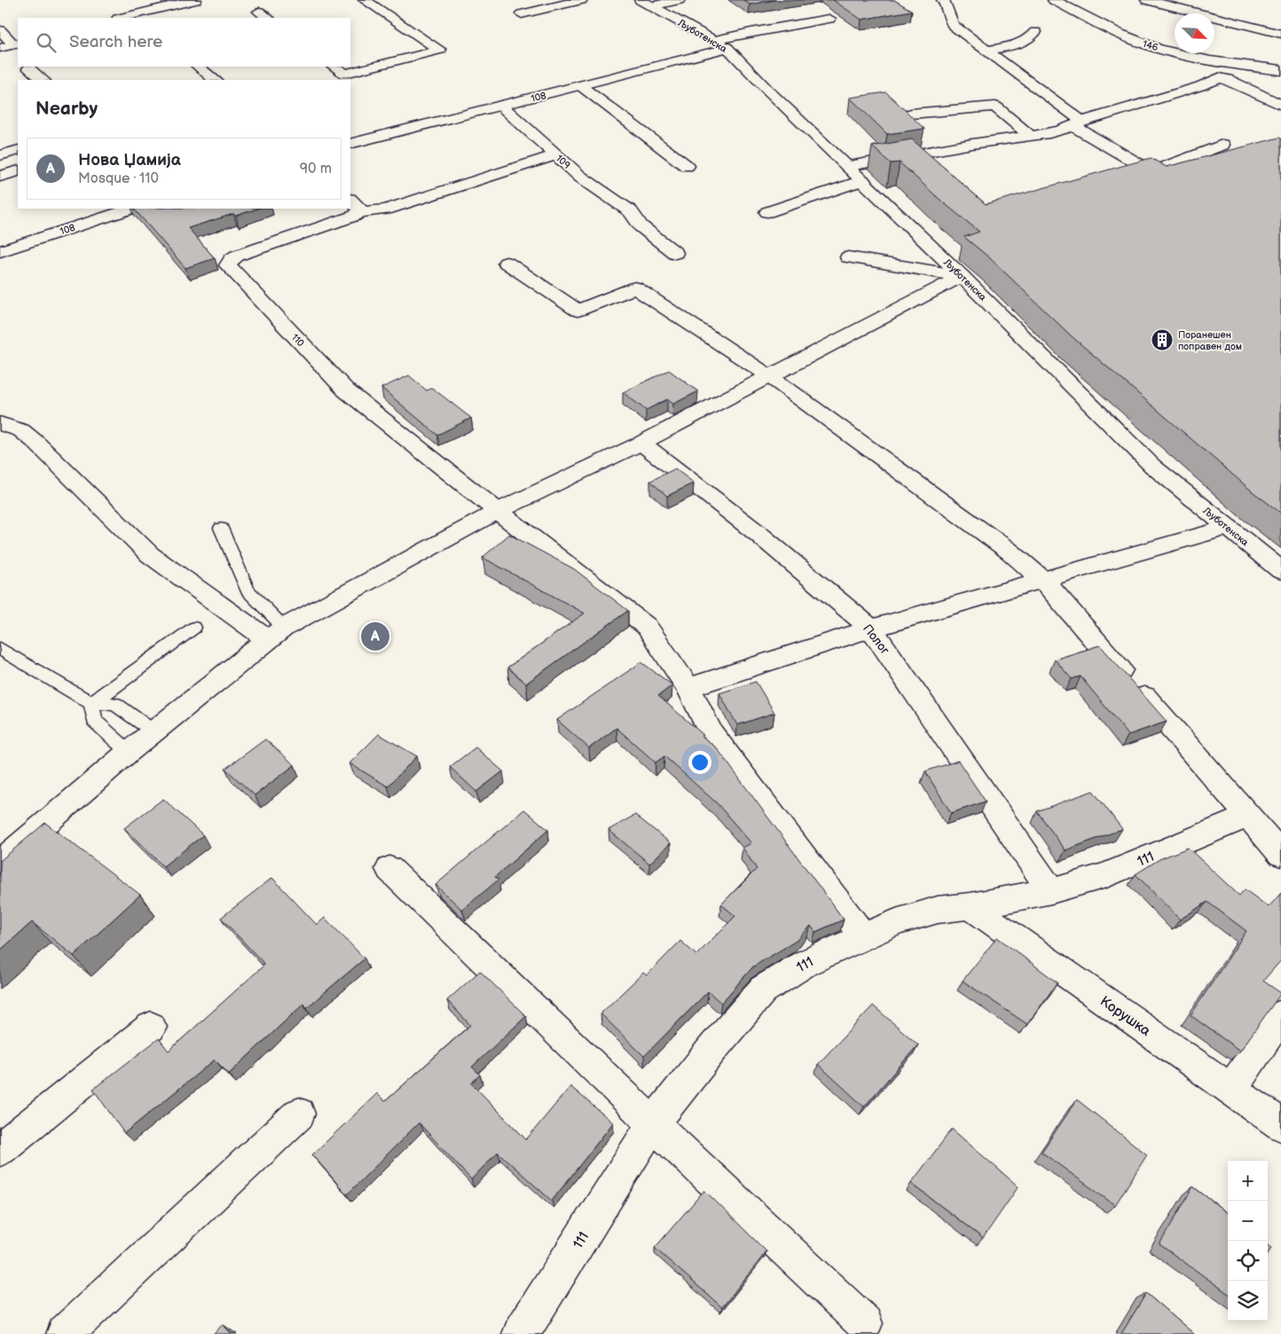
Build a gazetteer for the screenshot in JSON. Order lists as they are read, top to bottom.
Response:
{
  "streets": {
    "street": [
      "Љуботенска",
      "146",
      "108",
      "109",
      "110",
      "Полог",
      "111",
      "Корушка"
    ]
  },
  "crossings": [
    ["Љуботенска", "108"],
    ["108", "109"],
    ["Полог", "111"],
    ["111", "Корушка"]
  ],
  "places": {
    "building": ["Поранешен поправен дом"]
  },
  "north": "bottom right",
  "page": {
    "search": "Search here",
    "heading": "Nearby",
    "list": [
      {
        "mark": "A",
        "name": "Нова Џамија",
        "note": "Mosque · 110",
        "value": "90 m"
      }
    ],
    "pins": "A",
    "map_buttons": ["+", "−"]
  }
}
